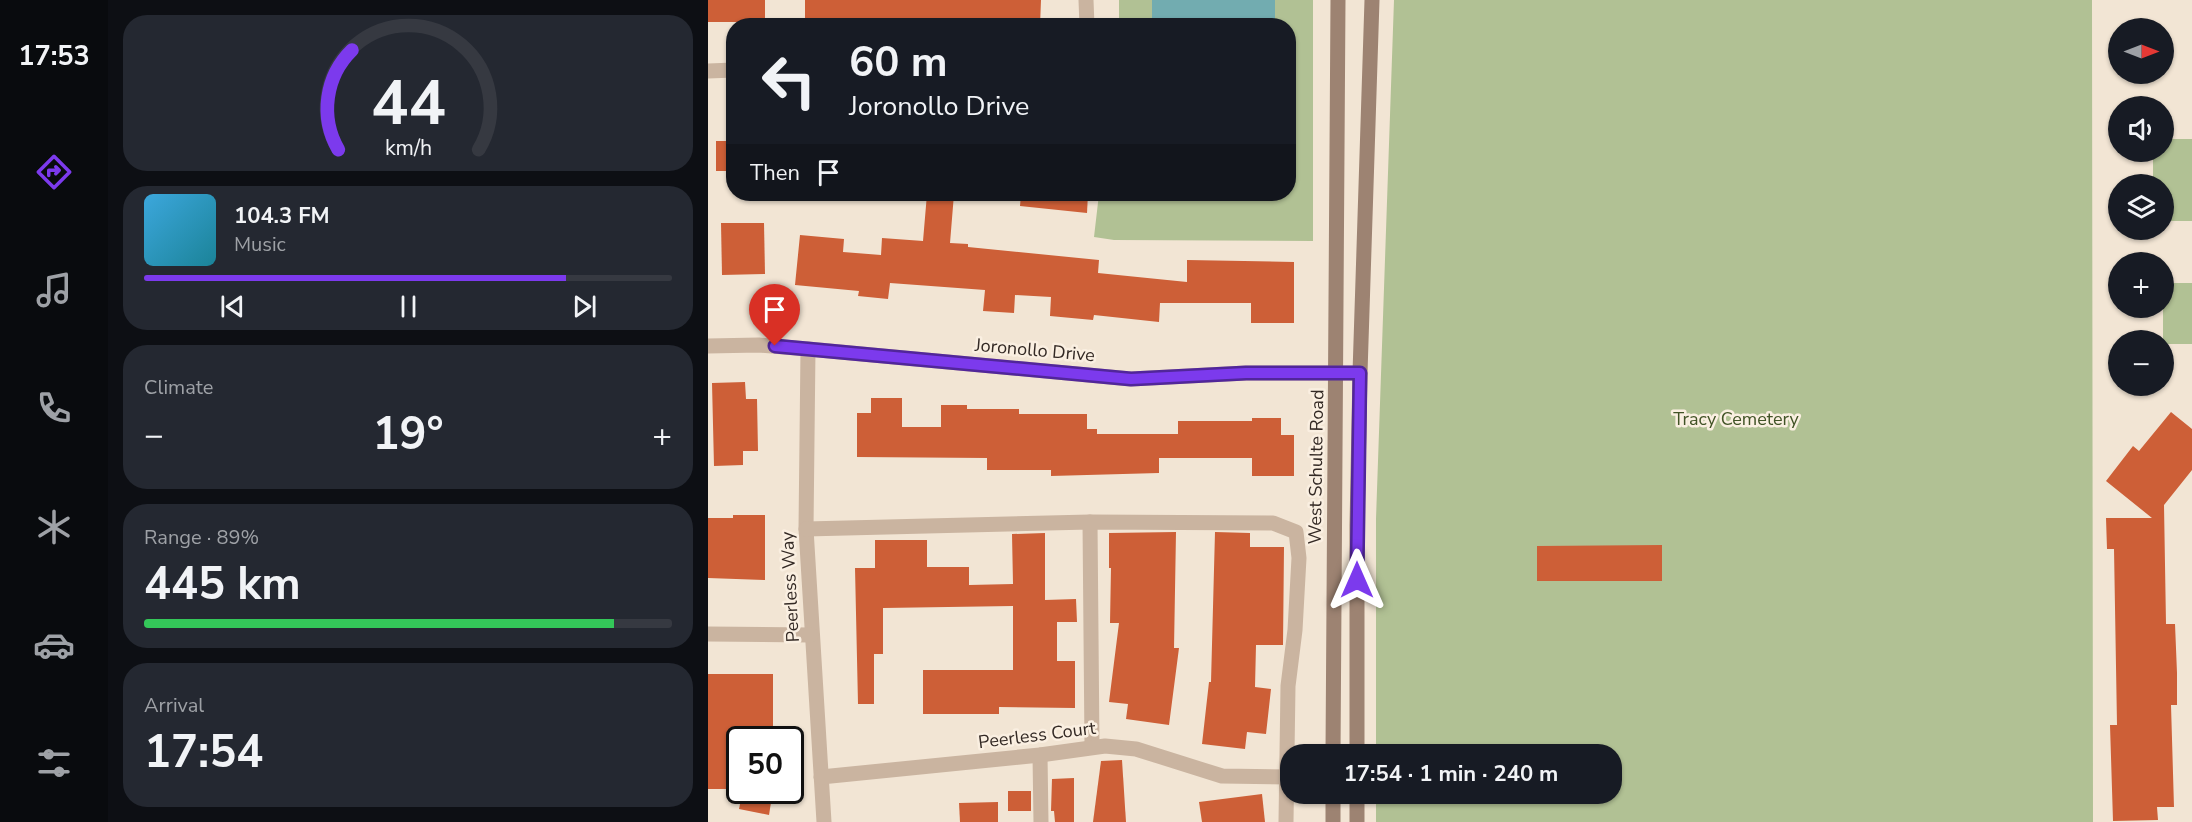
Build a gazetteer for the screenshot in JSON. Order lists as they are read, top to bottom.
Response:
{
  "streets": {
    "main road": ["West Schulte Road"],
    "street": ["Joronollo Drive", "Peerless Way", "Peerless Court"]
  },
  "crossings": [
    ["Joronollo Drive", "West Schulte Road"],
    ["Joronollo Drive", "Peerless Way"],
    ["Peerless Way", "Peerless Court"]
  ],
  "parks": ["Tracy Cemetery"],
  "north": "right",
  "page": {
    "tabs": "17:53",
    "map_buttons": ["+", "−"],
    "turn": ["60 m", "Joronollo Drive"],
    "then": "Then",
    "song": ["104.3 FM", "Music"],
    "tile": [
      "Climate",
      ["Range · 89%", "445 km"],
      ["Arrival", "17:54"]
    ],
    "heat": ["−", "19°", "+"],
    "limit": "50",
    "trip": "17:54 · 1 min · 240 m",
    "gauge": ["44", "km/h"]
  }
}
